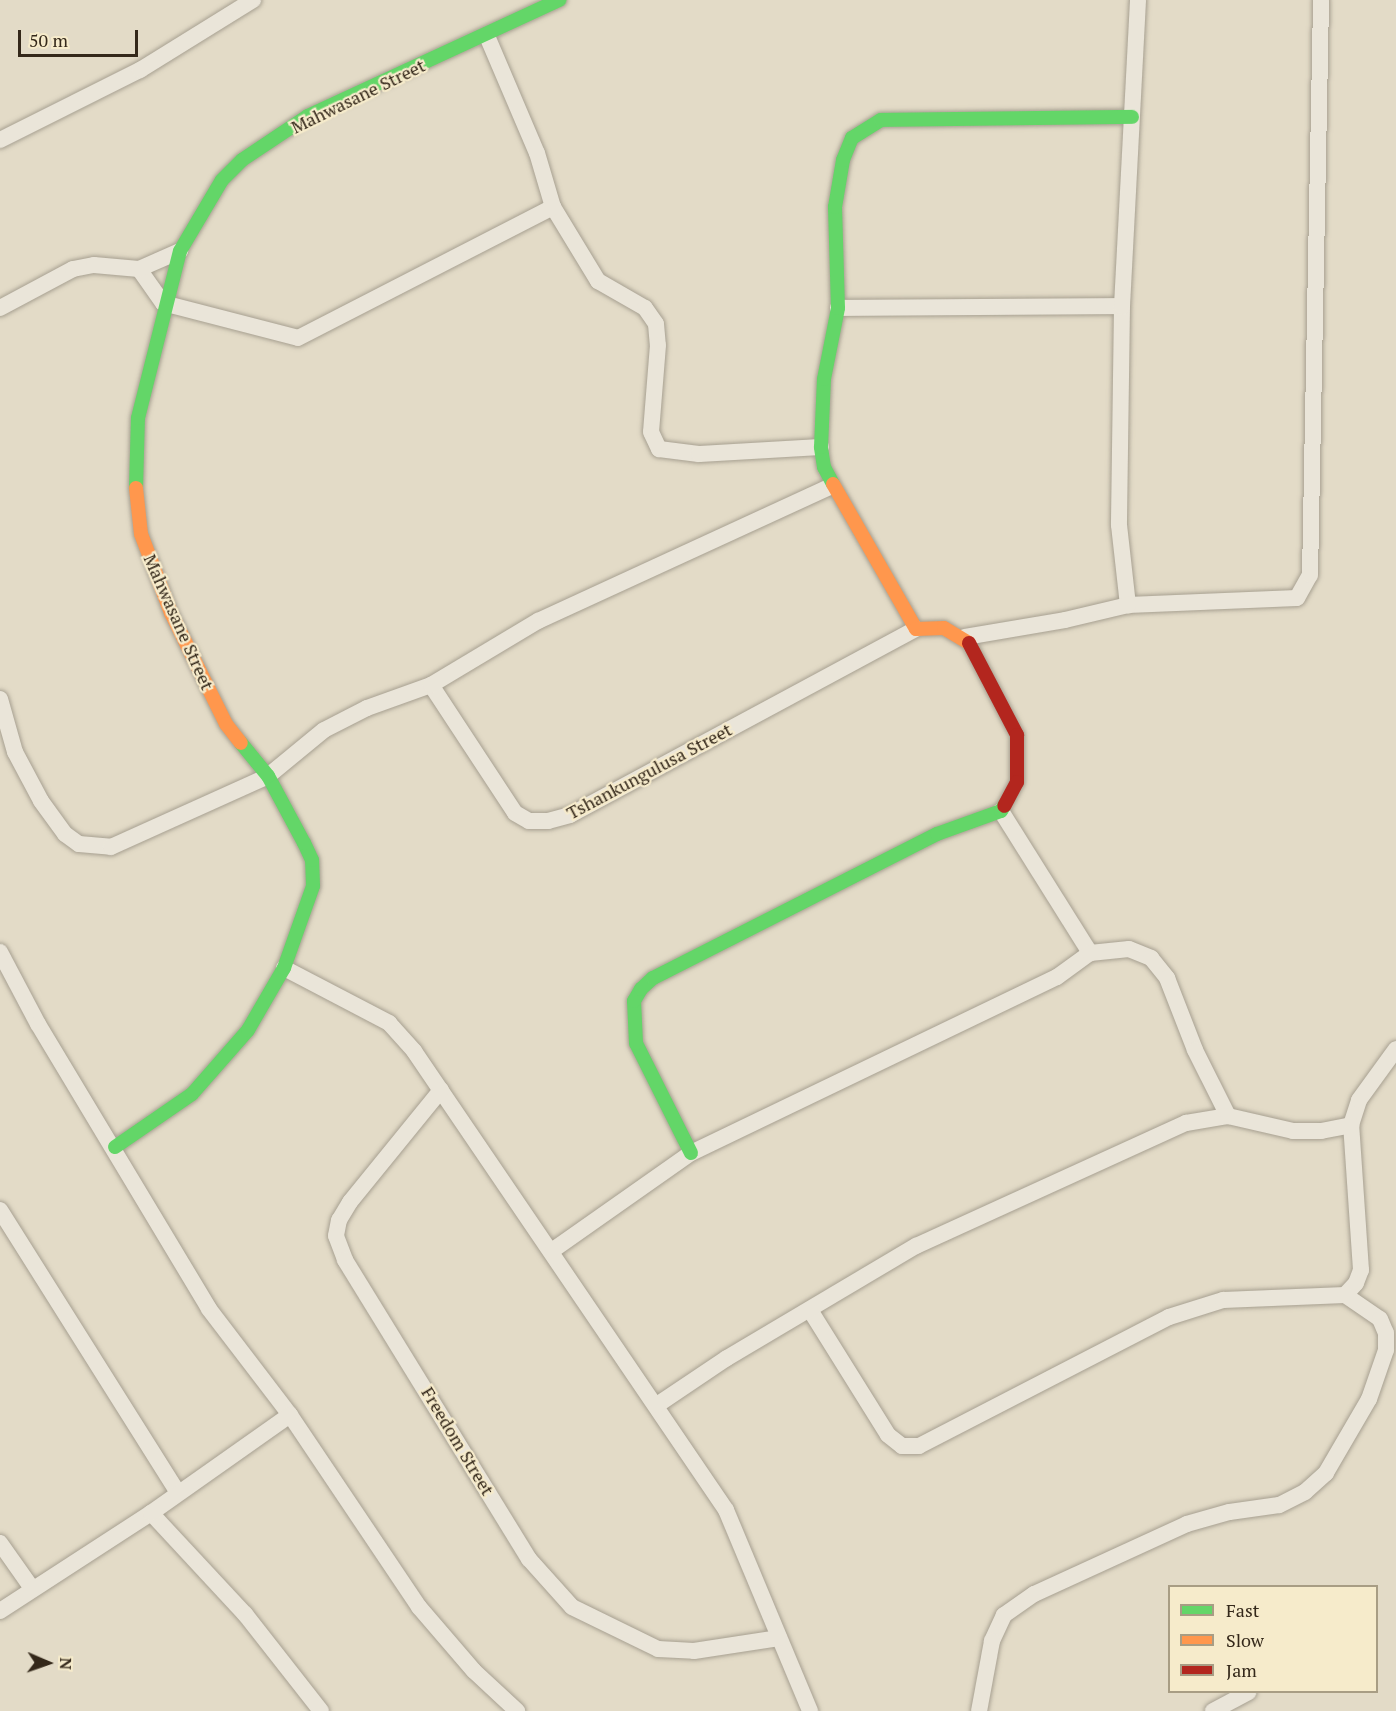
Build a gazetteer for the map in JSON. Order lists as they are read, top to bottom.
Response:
{
  "streets": {
    "street": ["Mahwasane Street", "Tshankungulusa Street", "Freedom Street"]
  },
  "legend": ["Fast", "Slow", "Jam"],
  "scale_bar": "50 m",
  "north": "right"
}
